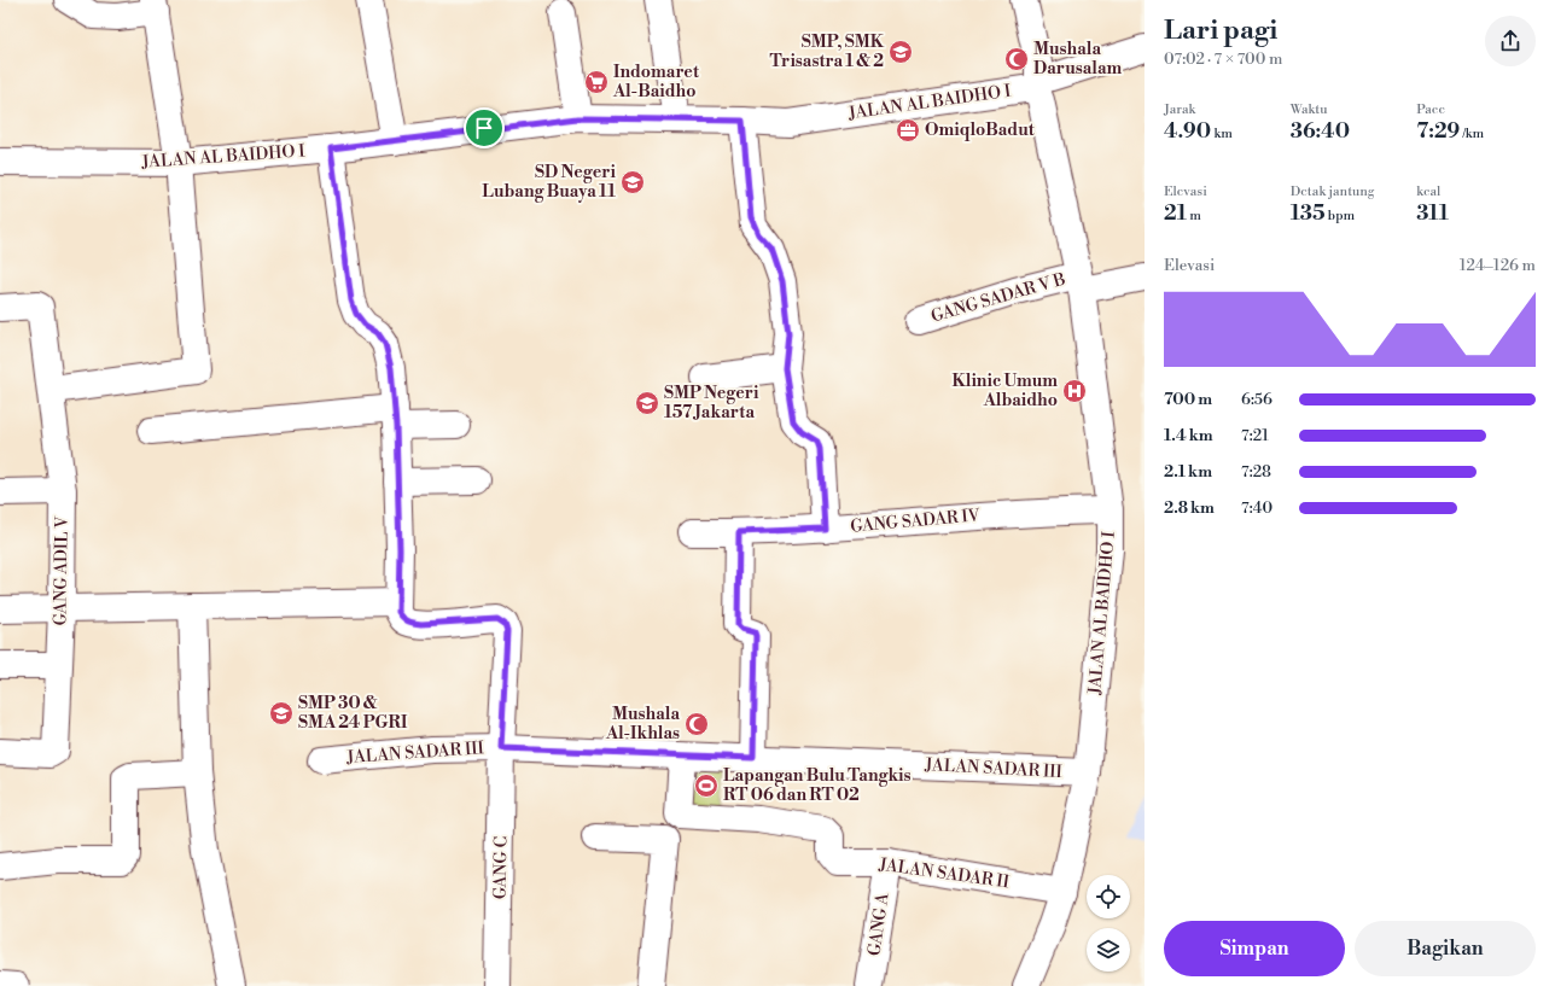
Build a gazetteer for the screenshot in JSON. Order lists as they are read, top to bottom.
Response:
{
  "streets": {
    "street": [
      "JALAN AL BAIDHO I",
      "GANG SADAR V B",
      "GANG SADAR IV",
      "GANG ADIL V",
      "JALAN SADAR III",
      "GANG C",
      "JALAN SADAR II",
      "GANG A"
    ]
  },
  "crossings": [
    ["JALAN AL BAIDHO I", "GANG SADAR V B"],
    ["JALAN AL BAIDHO I", "GANG SADAR IV"],
    ["JALAN AL BAIDHO I", "JALAN SADAR III"],
    ["JALAN AL BAIDHO I", "JALAN SADAR II"],
    ["JALAN SADAR III", "GANG C"],
    ["JALAN SADAR III", "JALAN SADAR II"],
    ["JALAN SADAR II", "GANG A"]
  ],
  "places": {
    "school or university": [
      "SMP, SMK Trisastra 1 & 2",
      "SD Negeri Lubang Buaya 11",
      "SMP Negeri 157 Jakarta",
      "SMP 30 & SMA 24 PGRI"
    ],
    "mosque": ["Mushala Darusalam", "Mushala Al-Ikhlas"],
    "supermarket": ["Indomaret Al-Baidho"],
    "office": ["OmiqloBadut"],
    "hospital": ["Klinic Umum Albaidho"],
    "sports": ["Lapangan Bulu Tangkis RT 06 dan RT 02"]
  },
  "page": {
    "heading": ["Lari pagi", "07:02 · 7 × 700 m"],
    "stats": [
      ["Jarak", "4.90 km"],
      ["Waktu", "36:40"],
      ["Pace", "7:29 /km"],
      ["Elevasi", "21 m"],
      ["Detak jantung", "135 bpm"],
      ["kcal", "311"]
    ],
    "chart": ["Elevasi", "124–126 m"],
    "list": [
      {
        "name": "700 m",
        "note": "6:56"
      },
      {
        "name": "1.4 km",
        "note": "7:21"
      },
      {
        "name": "2.1 km",
        "note": "7:28"
      },
      {
        "name": "2.8 km",
        "note": "7:40"
      }
    ],
    "buttons": ["Simpan", "Bagikan"]
  }
}
